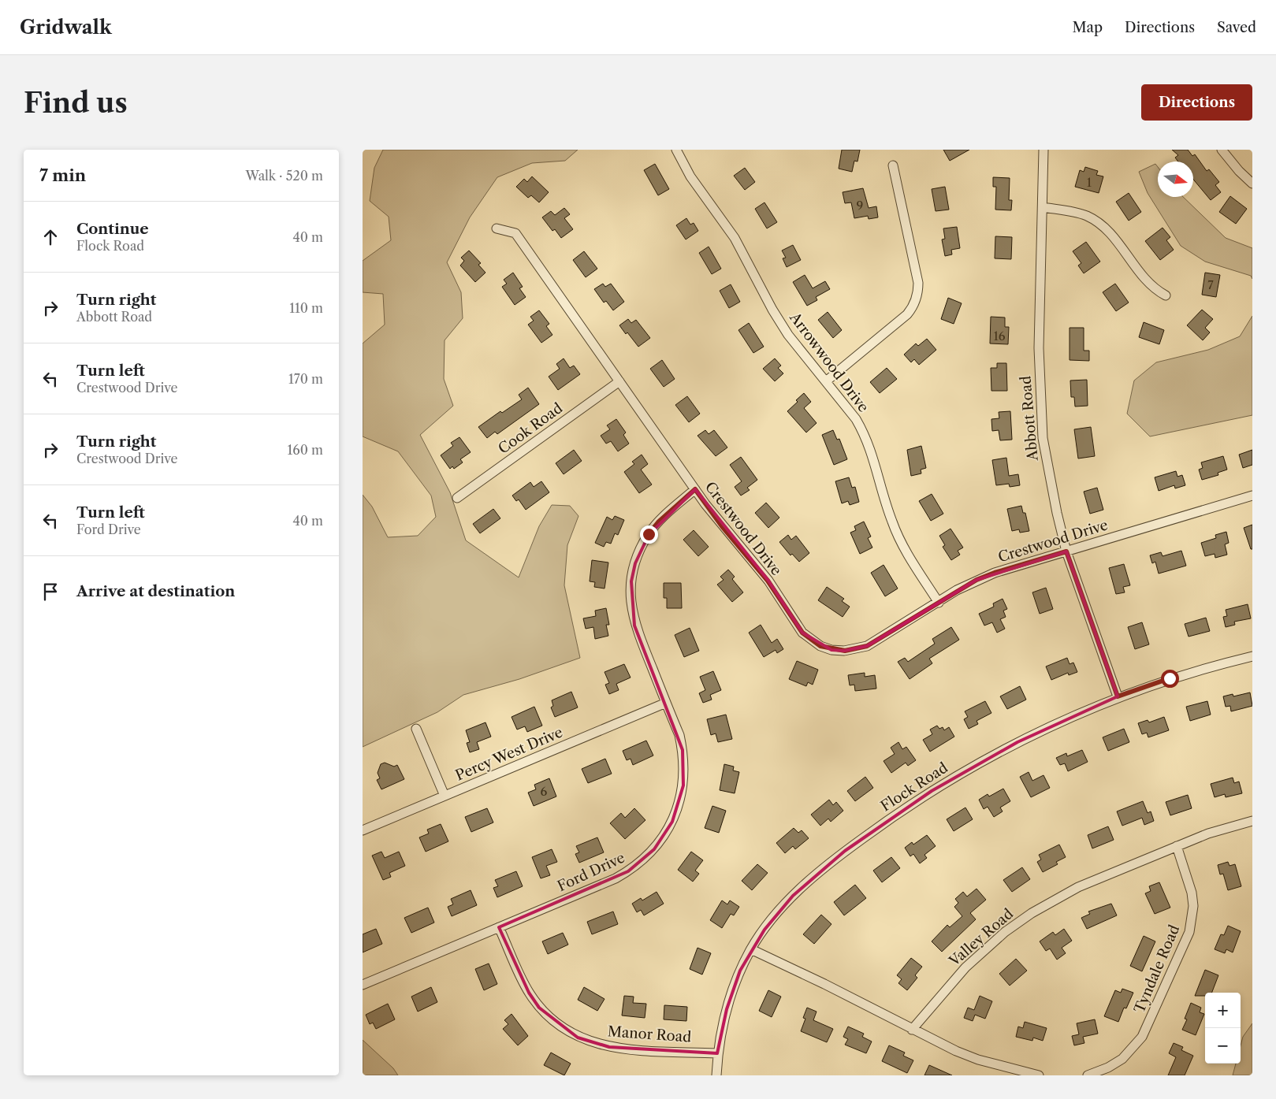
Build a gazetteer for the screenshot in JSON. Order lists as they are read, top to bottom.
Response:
{
  "streets": {
    "street": [
      "Arrowwood Drive",
      "Abbott Road",
      "Cook Road",
      "Crestwood Drive",
      "Percy West Drive",
      "Flock Road",
      "Ford Drive",
      "Valley Road",
      "Tyndale Road",
      "Manor Road"
    ]
  },
  "crossings": [
    ["Arrowwood Drive", "Crestwood Drive"],
    ["Abbott Road", "Crestwood Drive"],
    ["Abbott Road", "Flock Road"],
    ["Cook Road", "Crestwood Drive"],
    ["Crestwood Drive", "Ford Drive"],
    ["Percy West Drive", "Ford Drive"],
    ["Flock Road", "Manor Road"],
    ["Ford Drive", "Manor Road"],
    ["Valley Road", "Tyndale Road"]
  ],
  "house_numbers": [
    "1",
    "9",
    "7",
    "16",
    "6"
  ],
  "north": "right",
  "page": {
    "header": "Gridwalk",
    "nav": ["Map", "Directions", "Saved"],
    "buttons": "Directions",
    "title": "Find us",
    "heading": ["7 min", "Walk · 520 m"],
    "list": [
      ["Continue", "Flock Road", "40 m"],
      ["Turn right", "Abbott Road", "110 m"],
      ["Turn left", "Crestwood Drive", "170 m"],
      ["Turn right", "Crestwood Drive", "160 m"],
      ["Turn left", "Ford Drive", "40 m"],
      "Arrive at destination"
    ],
    "map_buttons": ["+", "−"]
  }
}
